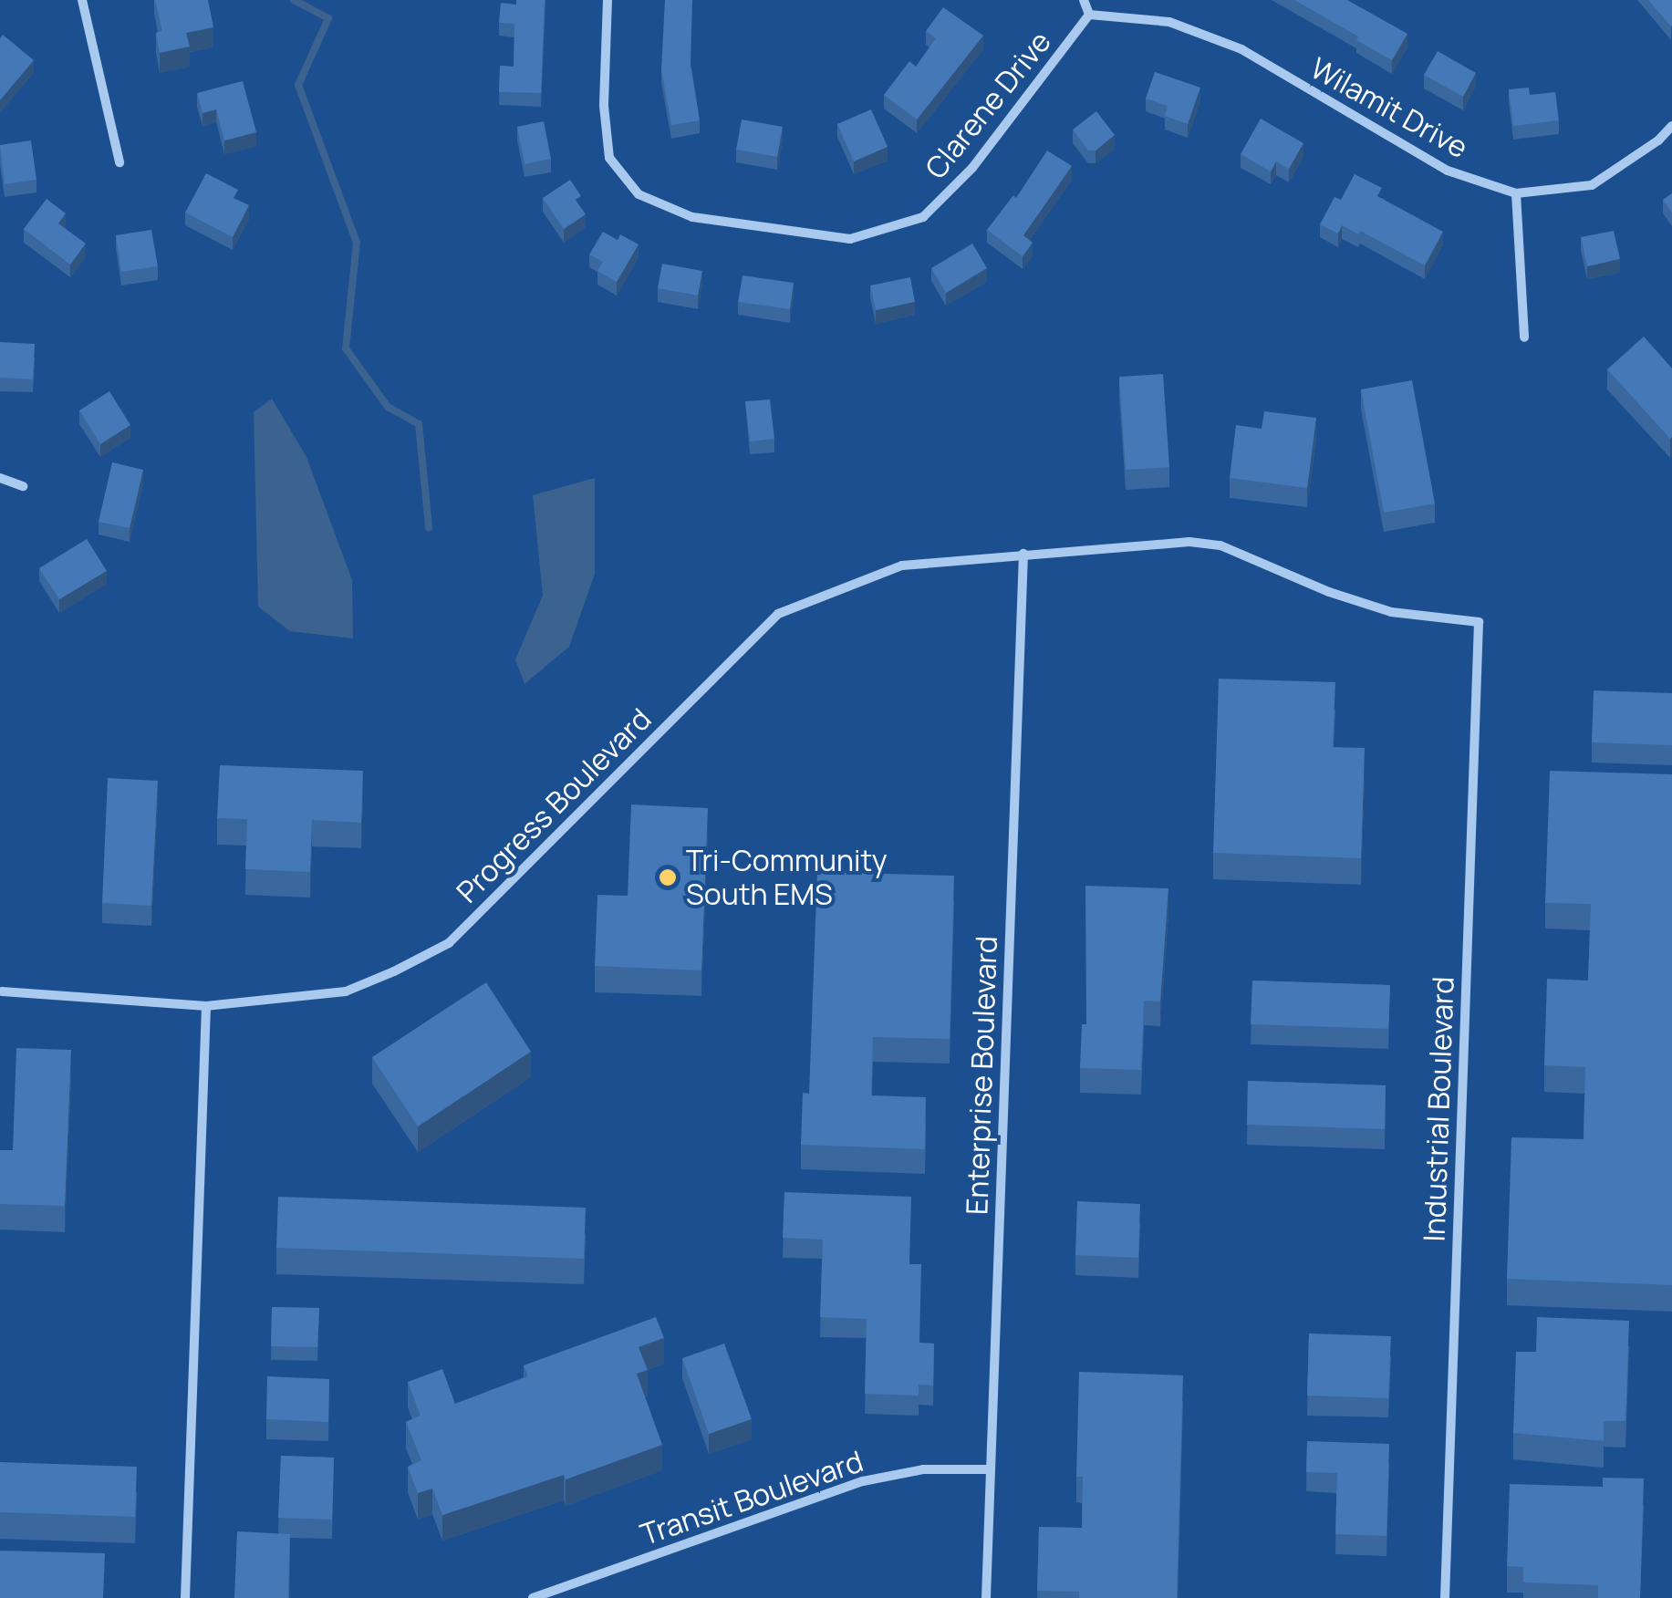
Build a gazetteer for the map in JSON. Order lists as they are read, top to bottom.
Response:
{
  "streets": {
    "street": [
      "Clarene Drive",
      "Wilamit Drive",
      "Progress Boulevard",
      "Enterprise Boulevard",
      "Industrial Boulevard",
      "Transit Boulevard"
    ]
  },
  "crossings": [
    ["Clarene Drive", "Wilamit Drive"],
    ["Progress Boulevard", "Enterprise Boulevard"],
    ["Progress Boulevard", "Industrial Boulevard"],
    ["Enterprise Boulevard", "Transit Boulevard"]
  ],
  "places": ["Tri-Community South EMS"]
}
